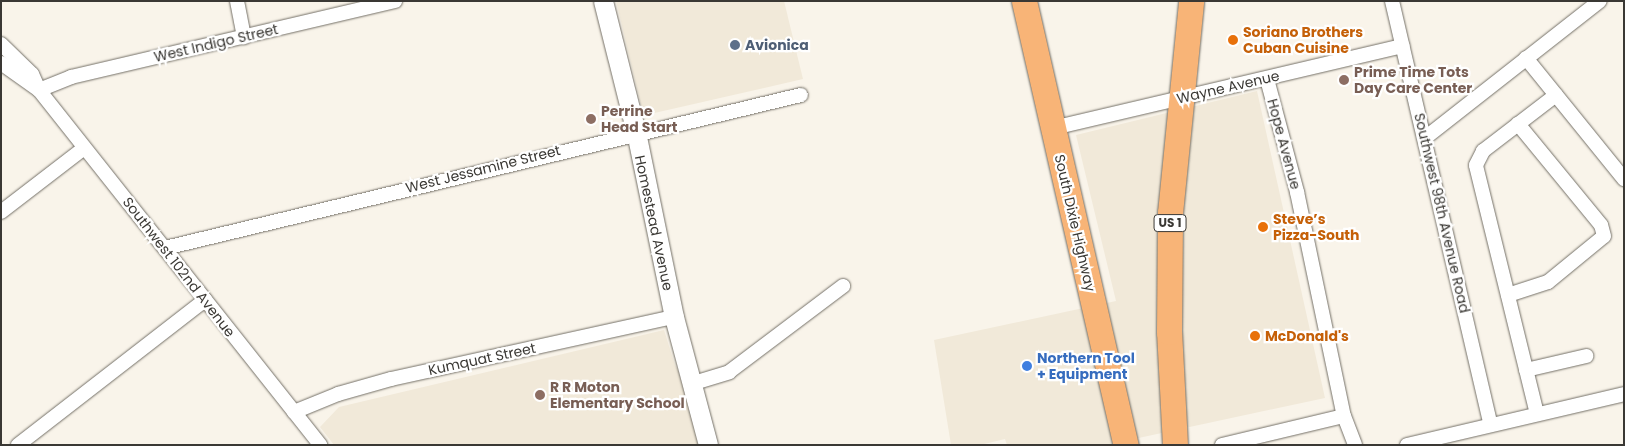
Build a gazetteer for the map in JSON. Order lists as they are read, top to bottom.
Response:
{
  "streets": {
    "highway": ["South Dixie Highway", "US 1"],
    "street": [
      "West Indigo Street",
      "Wayne Avenue",
      "Hope Avenue",
      "West Jessamine Street",
      "Southwest 98th Avenue Road",
      "Homestead Avenue",
      "Southwest 102nd Avenue",
      "Kumquat Street"
    ]
  },
  "crossings": [
    ["West Indigo Street", "Southwest 102nd Avenue"],
    ["Wayne Avenue", "Hope Avenue"],
    ["Wayne Avenue", "Southwest 98th Avenue Road"],
    ["Wayne Avenue", "South Dixie Highway"],
    ["Wayne Avenue", "US 1"],
    ["West Jessamine Street", "Homestead Avenue"],
    ["West Jessamine Street", "Southwest 102nd Avenue"],
    ["Homestead Avenue", "Kumquat Street"],
    ["Southwest 102nd Avenue", "Kumquat Street"]
  ],
  "places": [
    "Soriano Brothers Cuban Cuisine",
    "Avionica",
    "Prime Time Tots Day Care Center",
    "Perrine Head Start",
    "Steve’s Pizza-South",
    "McDonald's",
    "Northern Tool + Equipment",
    "R R Moton Elementary School"
  ]
}
